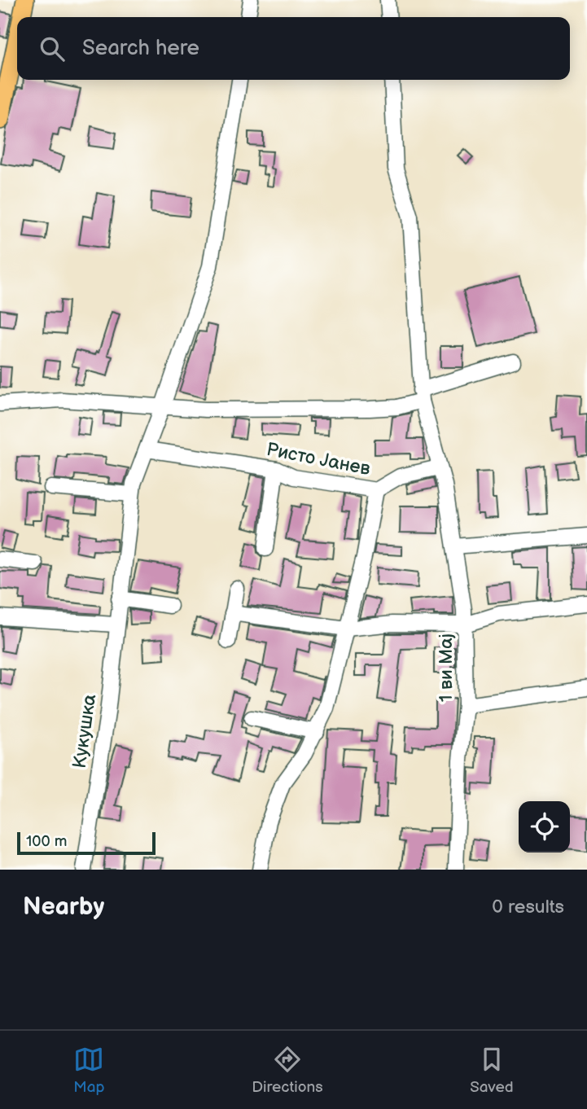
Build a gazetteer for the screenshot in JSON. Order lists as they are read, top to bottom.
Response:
{
  "streets": {
    "street": ["Ристо Јанев", "1 ви Мај", "Кукушка"]
  },
  "crossings": [
    ["Ристо Јанев", "Кукушка"]
  ],
  "scale_bar": "100 m",
  "page": {
    "search": "Search here",
    "scale": "100 m",
    "heading": ["Nearby", "0 results"],
    "nav": ["Map", "Directions", "Saved"]
  }
}
